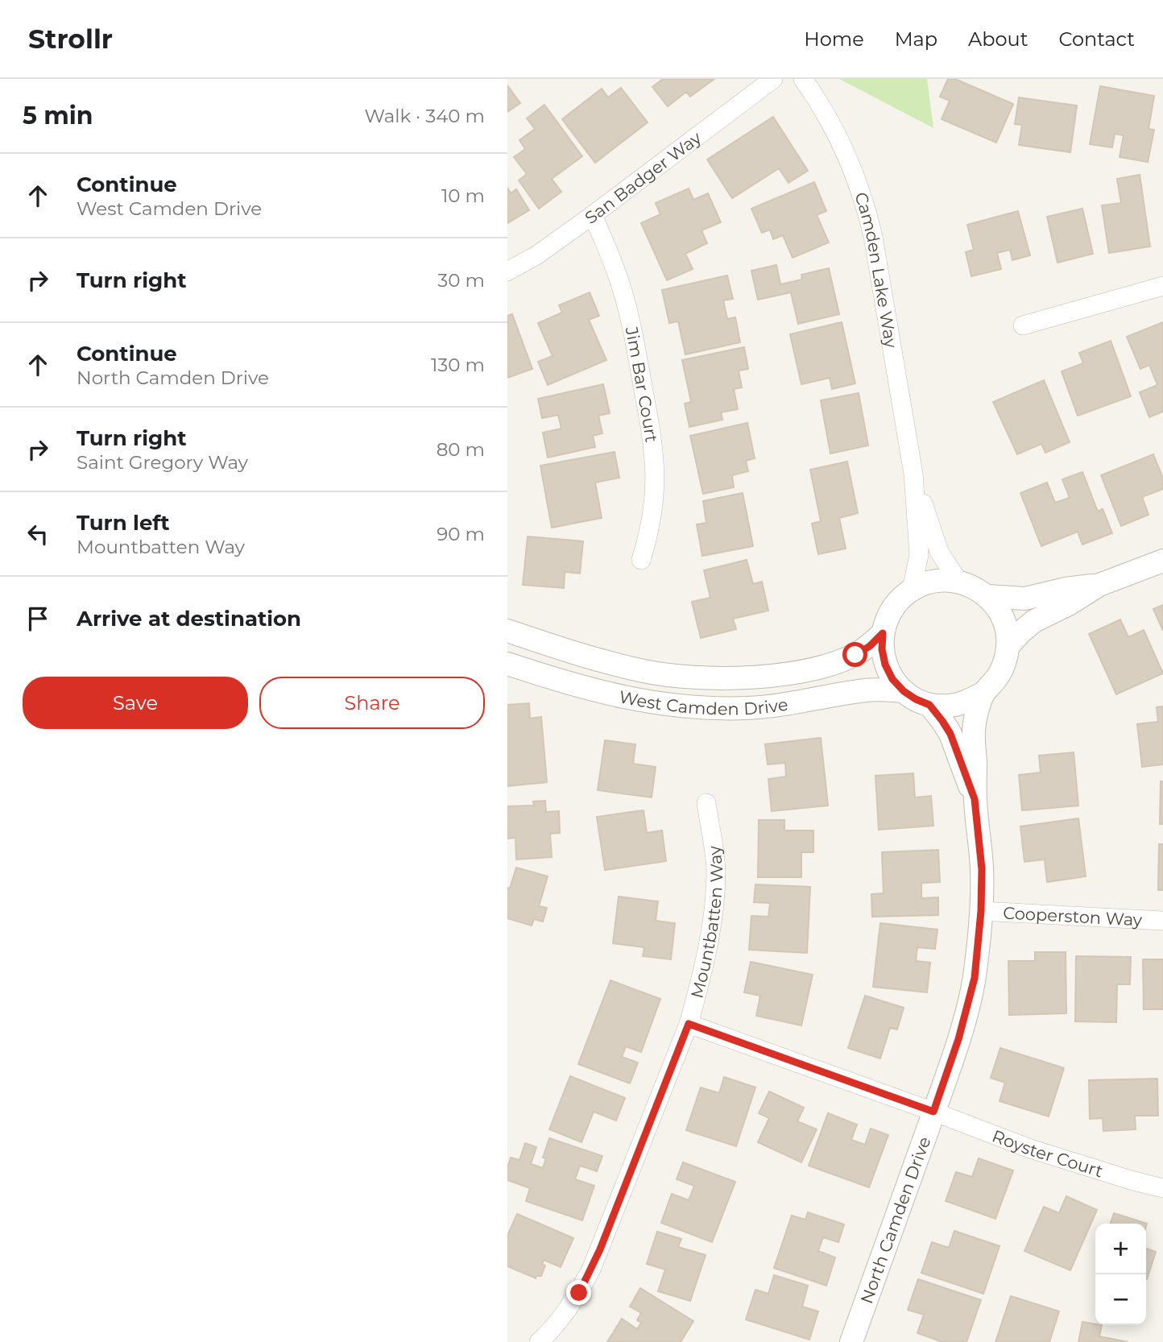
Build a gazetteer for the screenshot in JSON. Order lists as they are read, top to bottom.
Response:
{
  "streets": {
    "street": [
      "San Badger Way",
      "Camden Lake Way",
      "Jim Bar Court",
      "West Camden Drive",
      "Cooperston Way",
      "Mountbatten Way",
      "Royster Court",
      "North Camden Drive"
    ]
  },
  "crossings": [
    ["San Badger Way", "Jim Bar Court"],
    ["Camden Lake Way", "West Camden Drive"],
    ["Camden Lake Way", "North Camden Drive"],
    ["West Camden Drive", "North Camden Drive"],
    ["Cooperston Way", "North Camden Drive"],
    ["Mountbatten Way", "Royster Court"],
    ["Royster Court", "North Camden Drive"]
  ],
  "page": {
    "header": "Strollr",
    "nav": [
      "Home",
      "Map",
      "About",
      "Contact"
    ],
    "heading": ["5 min", "Walk · 340 m"],
    "list": [
      ["Continue", "West Camden Drive", "10 m"],
      ["Turn right", "30 m"],
      ["Continue", "North Camden Drive", "130 m"],
      ["Turn right", "Saint Gregory Way", "80 m"],
      ["Turn left", "Mountbatten Way", "90 m"],
      "Arrive at destination"
    ],
    "buttons": ["Save", "Share"],
    "map_buttons": ["+", "−"]
  }
}
